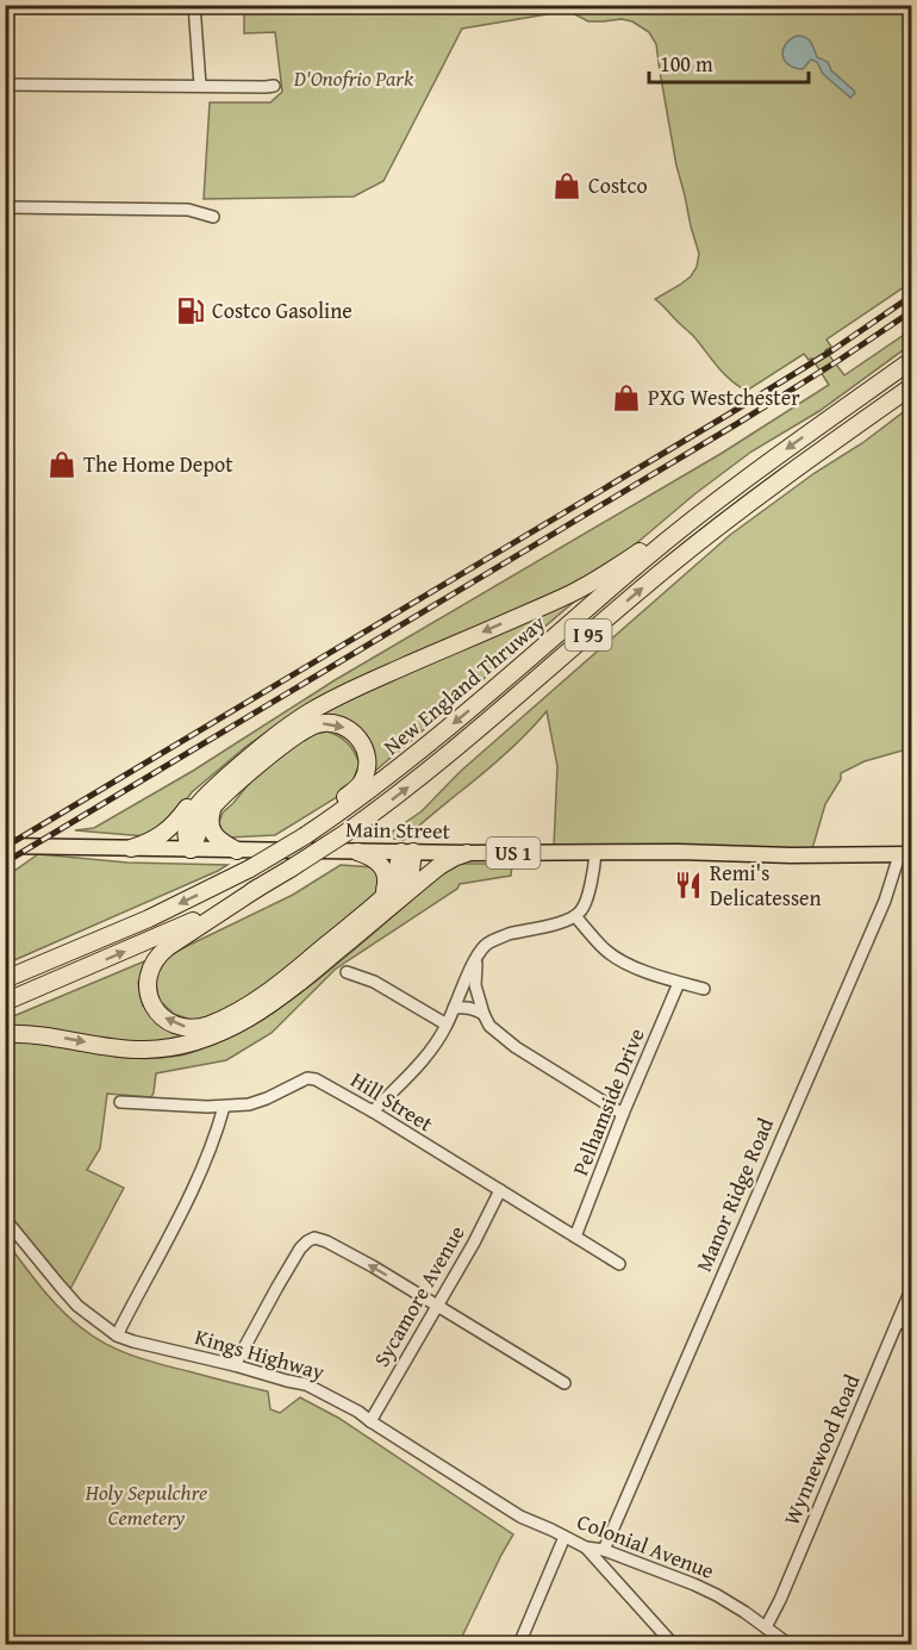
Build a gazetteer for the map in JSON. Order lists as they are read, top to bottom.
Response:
{
  "streets": {
    "highway": ["I 95", "New England Thruway"],
    "main road": ["Main Street", "US 1"],
    "street": [
      "Hill Street",
      "Pelhamside Drive",
      "Manor Ridge Road",
      "Sycamore Avenue",
      "Kings Highway",
      "Wynnewood Road",
      "Colonial Avenue"
    ]
  },
  "crossings": [
    ["Main Street", "US 1"],
    ["Main Street", "Manor Ridge Road"],
    ["US 1", "Manor Ridge Road"],
    ["Hill Street", "Pelhamside Drive"],
    ["Hill Street", "Sycamore Avenue"],
    ["Manor Ridge Road", "Colonial Avenue"],
    ["Sycamore Avenue", "Kings Highway"],
    ["Kings Highway", "Colonial Avenue"],
    ["Wynnewood Road", "Colonial Avenue"]
  ],
  "parks": ["D'Onofrio Park", "Holy Sepulchre Cemetery"],
  "places": {
    "shop": ["Costco", "PXG Westchester", "The Home Depot"],
    "fuel station": ["Costco Gasoline"],
    "restaurant": ["Remi's Delicatessen"]
  },
  "scale_bar": "100 m"
}
